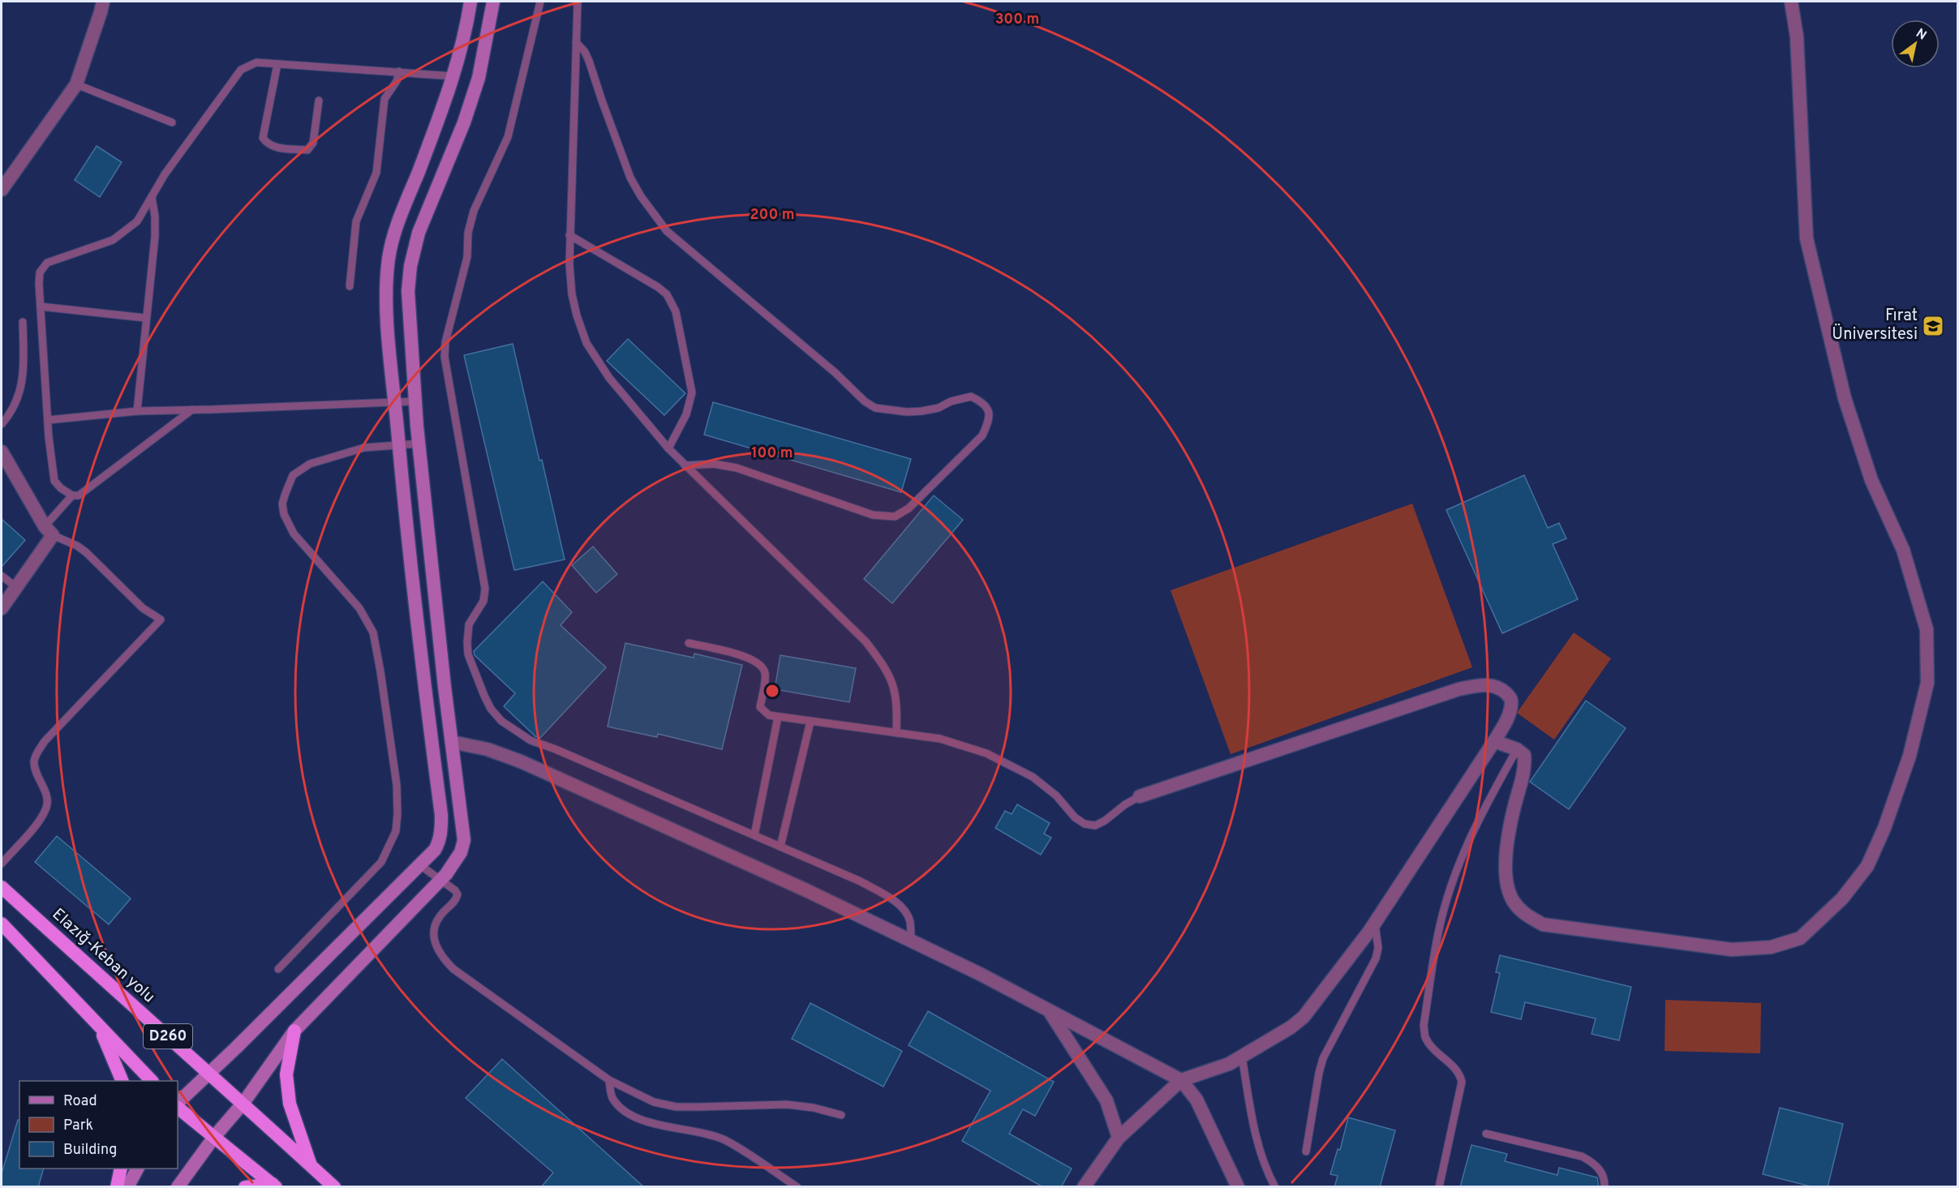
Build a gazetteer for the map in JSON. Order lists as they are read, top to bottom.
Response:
{
  "streets": {
    "highway": ["Elazığ-Keban yolu", "D260"]
  },
  "places": {
    "school or university": ["Fırat Üniversitesi"]
  },
  "legend": ["Road", "Park", "Building"],
  "north": "top right",
  "rings": ["300 m", "200 m", "100 m"]
}
